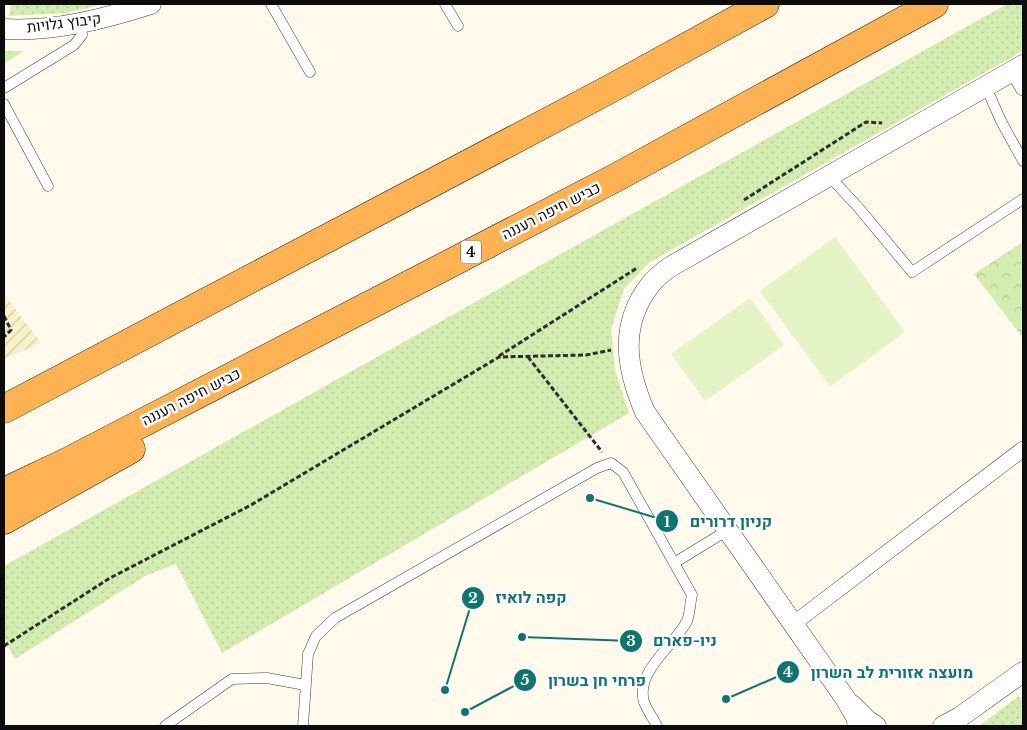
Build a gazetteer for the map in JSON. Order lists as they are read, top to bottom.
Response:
{
  "streets": {
    "highway": ["כביש חיפה רעננה", "4"],
    "street": ["קיבוץ גלויות"]
  },
  "places": [
    "קניון דרורים",
    "ניו-פארם",
    "קפה לואיז",
    "מועצה אזורית לב השרון",
    "פרחי חן בשרון"
  ]
}
